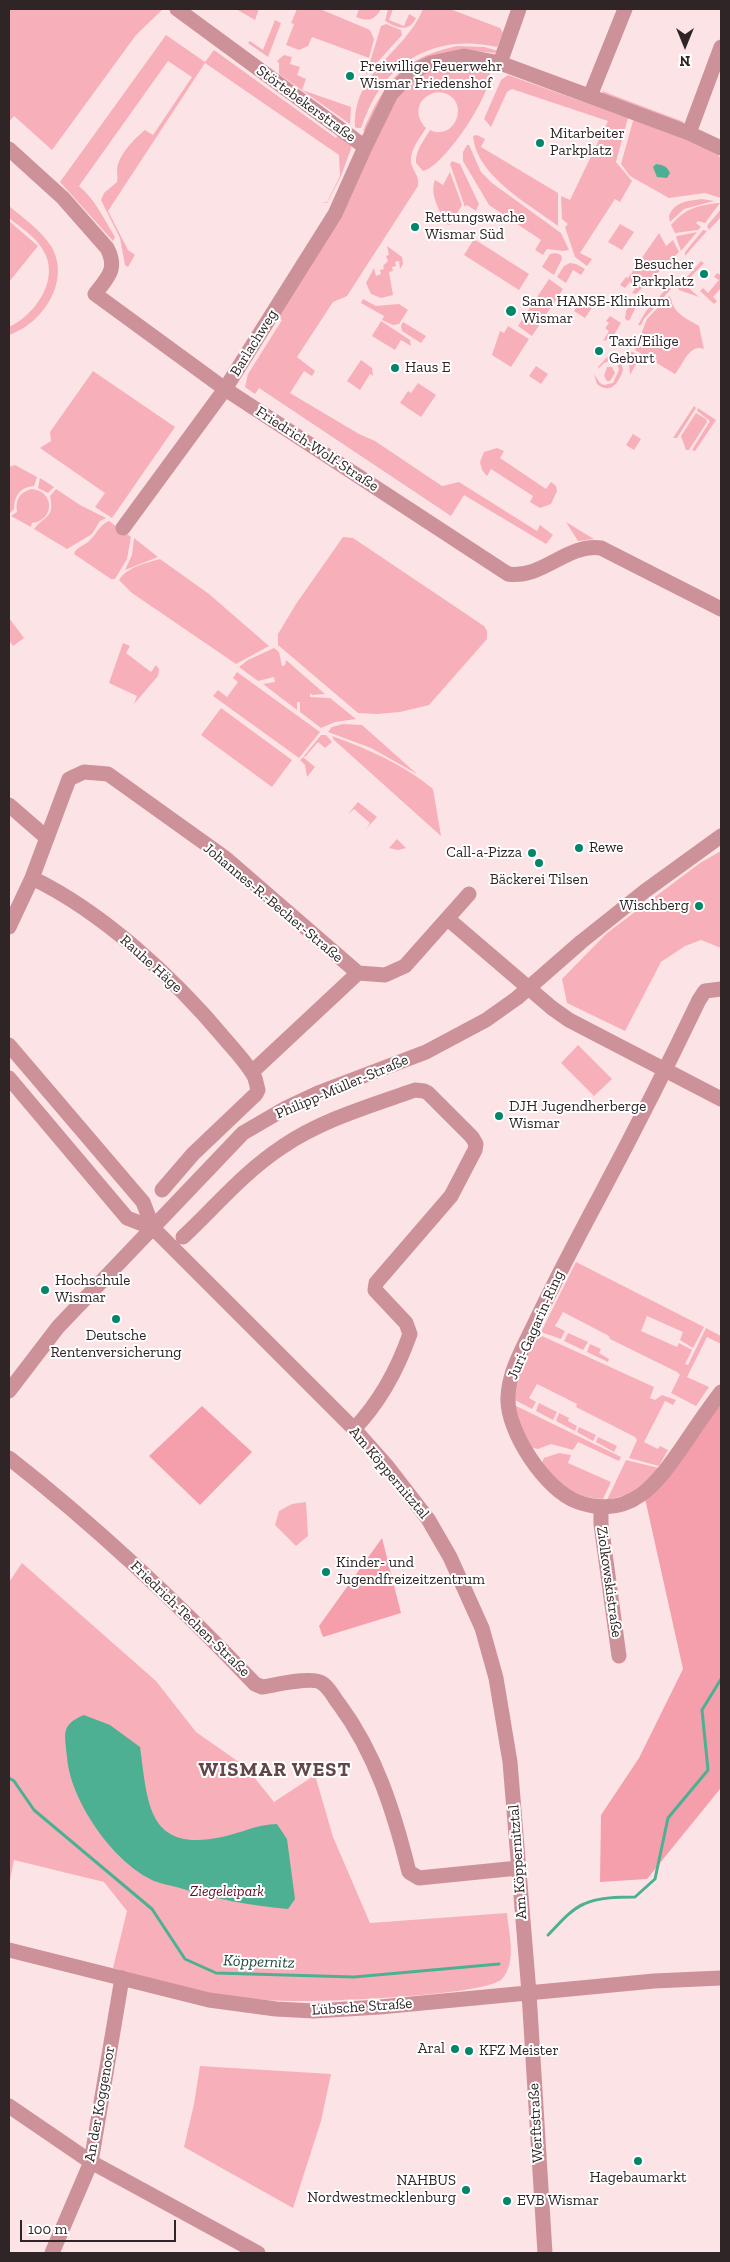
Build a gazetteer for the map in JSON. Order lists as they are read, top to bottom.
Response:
{
  "streets": {
    "street": [
      "Störtebekerstraße",
      "Barlachweg",
      "Friedrich-Wolf-Straße",
      "Johannes-R.-Becher-Straße",
      "Rauhe Häge",
      "Philipp-Müller-Straße",
      "Juri-Gagarin-Ring",
      "Am Köppernitztal",
      "Ziolkowskistraße",
      "Friedrich-Techen-Straße",
      "Lübsche Straße",
      "An der Koggenoor",
      "Werftstraße"
    ]
  },
  "crossings": [
    ["Störtebekerstraße", "Barlachweg"],
    ["Barlachweg", "Friedrich-Wolf-Straße"],
    ["Johannes-R.-Becher-Straße", "Rauhe Häge"],
    ["Rauhe Häge", "Philipp-Müller-Straße"],
    ["Philipp-Müller-Straße", "Am Köppernitztal"],
    ["Juri-Gagarin-Ring", "Ziolkowskistraße"],
    ["Am Köppernitztal", "Friedrich-Techen-Straße"],
    ["Am Köppernitztal", "Lübsche Straße"],
    ["Am Köppernitztal", "Werftstraße"],
    ["Lübsche Straße", "An der Koggenoor"],
    ["Lübsche Straße", "Werftstraße"]
  ],
  "districts": ["WISMAR WEST"],
  "water": ["Köppernitz"],
  "parks": ["Ziegeleipark"],
  "places": [
    "Freiwillige Feuerwehr Wismar Friedenshof",
    "Mitarbeiter Parkplatz",
    "Rettungswache Wismar Süd",
    "Besucher Parkplatz",
    "Sana HANSE-Klinikum Wismar",
    "Taxi/Eilige Geburt",
    "Haus E",
    "Rewe",
    "Call-a-Pizza",
    "Bäckerei Tilsen",
    "Wischberg",
    "DJH Jugendherberge Wismar",
    "Hochschule Wismar",
    "Deutsche Rentenversicherung",
    "Kinder- und Jugendfreizeitzentrum",
    "Aral",
    "KFZ Meister",
    "Hagebaumarkt",
    "NAHBUS Nordwestmecklenburg",
    "EVB Wismar"
  ],
  "scale_bar": "100 m",
  "north": "bottom"
}
